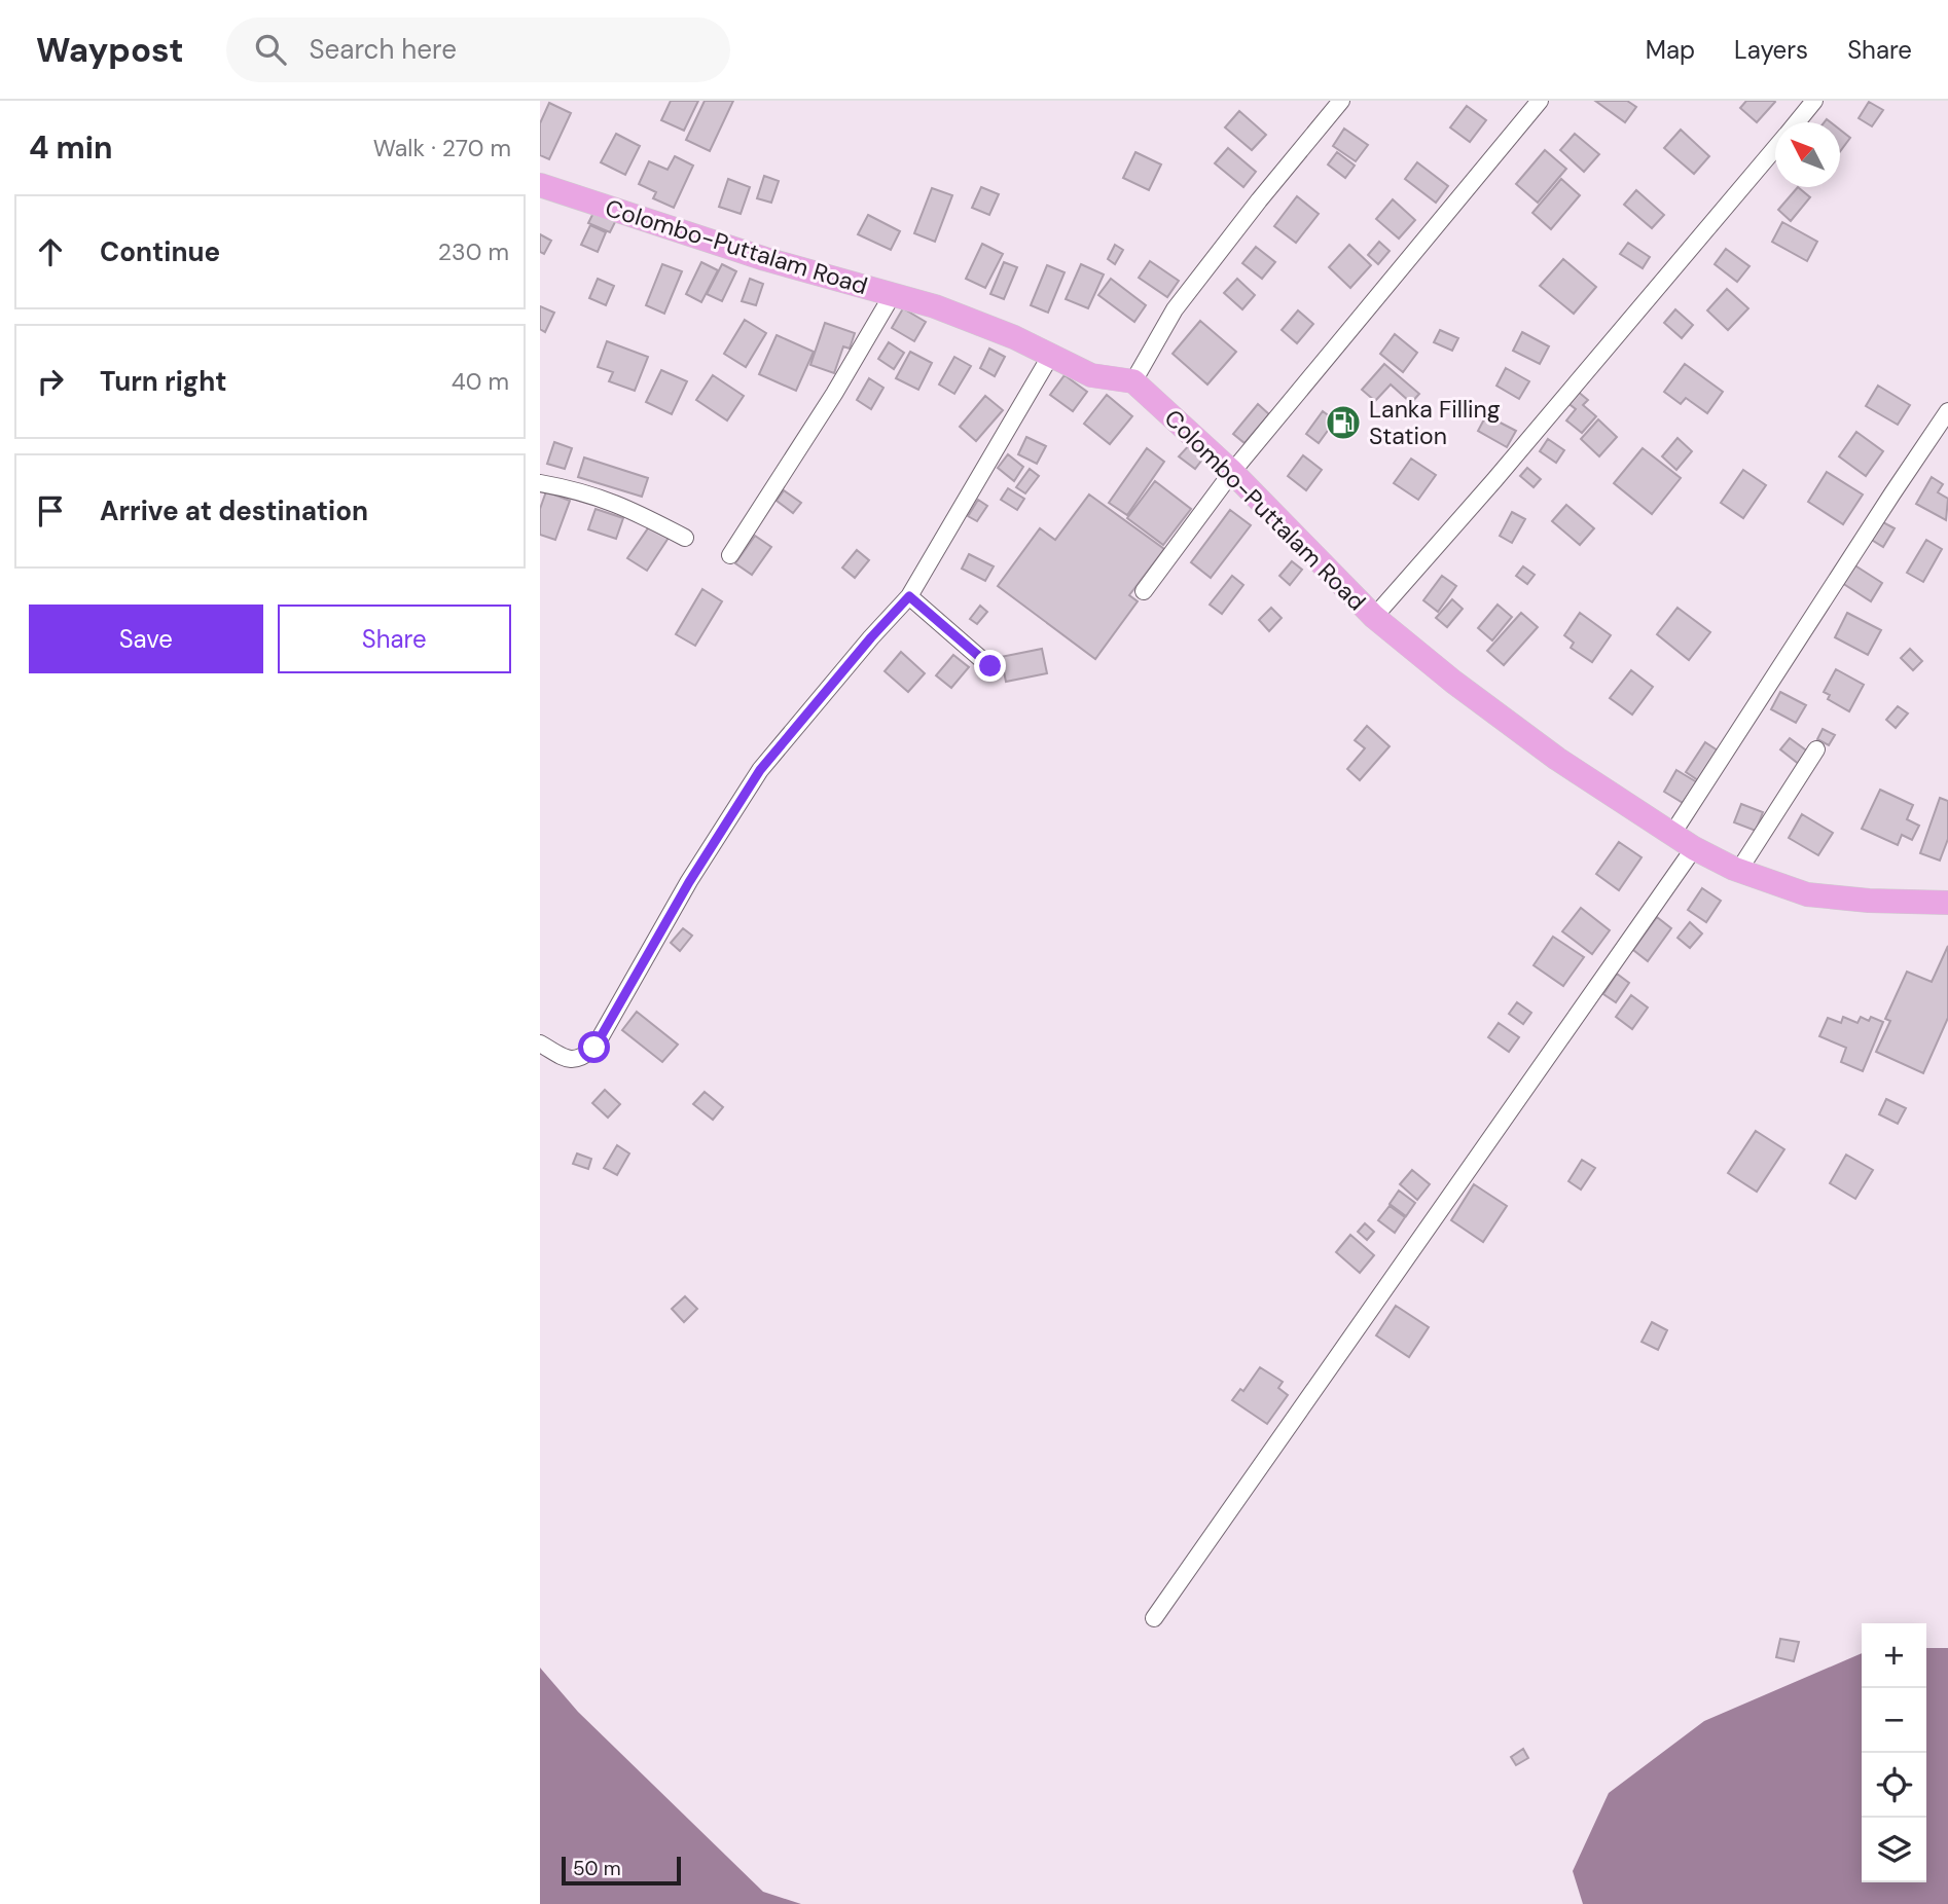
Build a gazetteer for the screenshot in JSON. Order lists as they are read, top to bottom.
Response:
{
  "streets": {
    "highway": ["Colombo-Puttalam Road"]
  },
  "places": {
    "fuel station": ["Lanka Filling Station"]
  },
  "scale_bar": "50 m",
  "north": "top left",
  "page": {
    "header": "Waypost",
    "search": "Search here",
    "nav": ["Map", "Layers", "Share"],
    "heading": ["4 min", "Walk · 270 m"],
    "list": [
      ["Continue", "230 m"],
      ["Turn right", "40 m"],
      "Arrive at destination"
    ],
    "buttons": ["Save", "Share"],
    "map_buttons": ["+", "−"],
    "scale": "50 m"
  }
}
